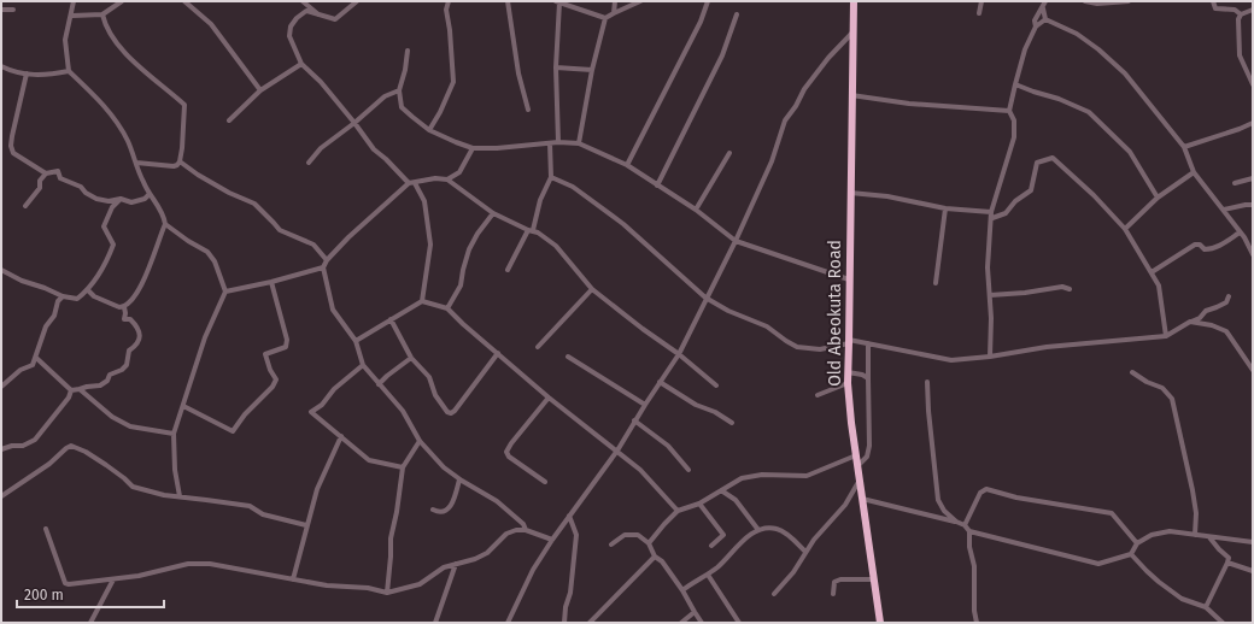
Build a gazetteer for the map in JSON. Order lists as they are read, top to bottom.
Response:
{
  "streets": {
    "highway": ["Old Abeokuta Road"]
  },
  "scale_bar": "200 m"
}
